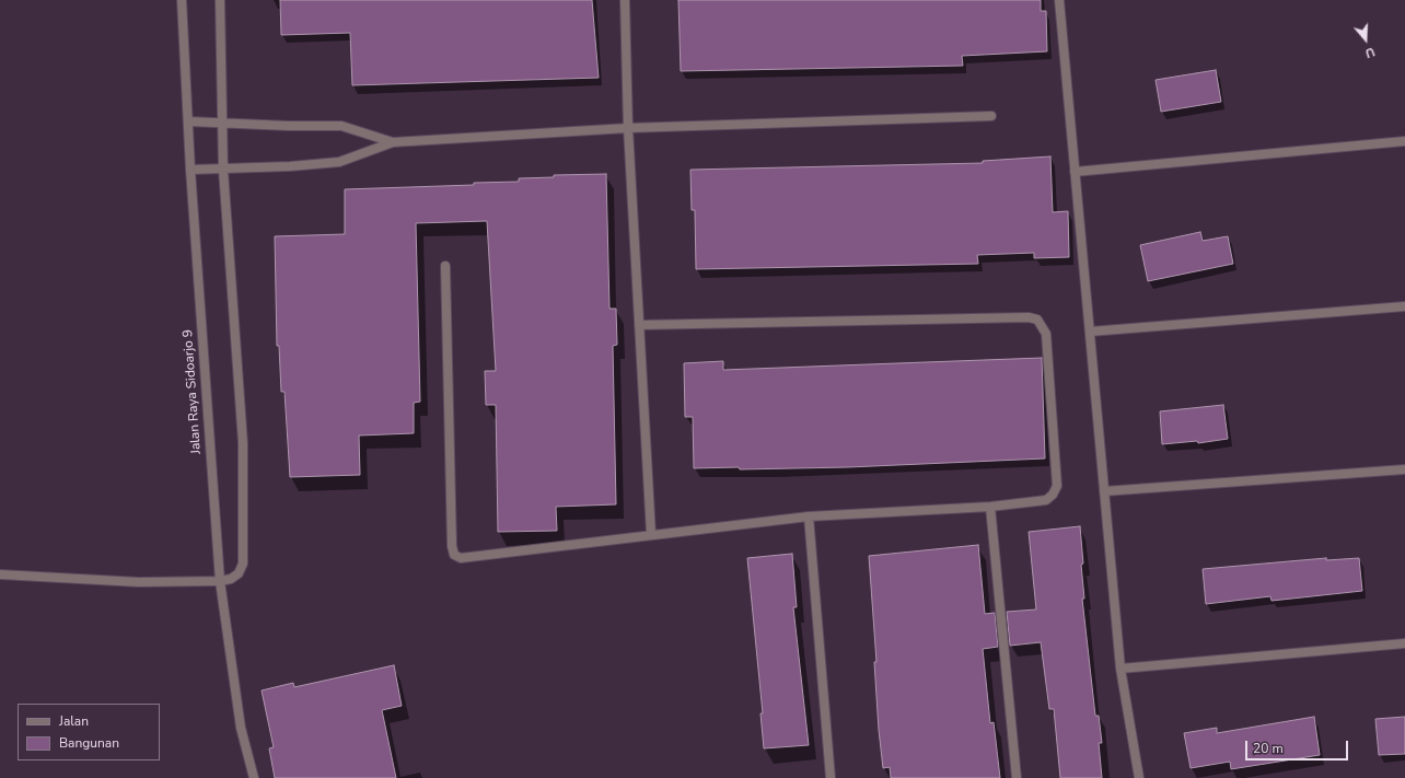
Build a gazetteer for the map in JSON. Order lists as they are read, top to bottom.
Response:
{
  "streets": {
    "street": ["Jalan Raya Sidoarjo 9"]
  },
  "legend": ["Jalan", "Bangunan"],
  "scale_bar": "20 m",
  "north": "bottom"
}
